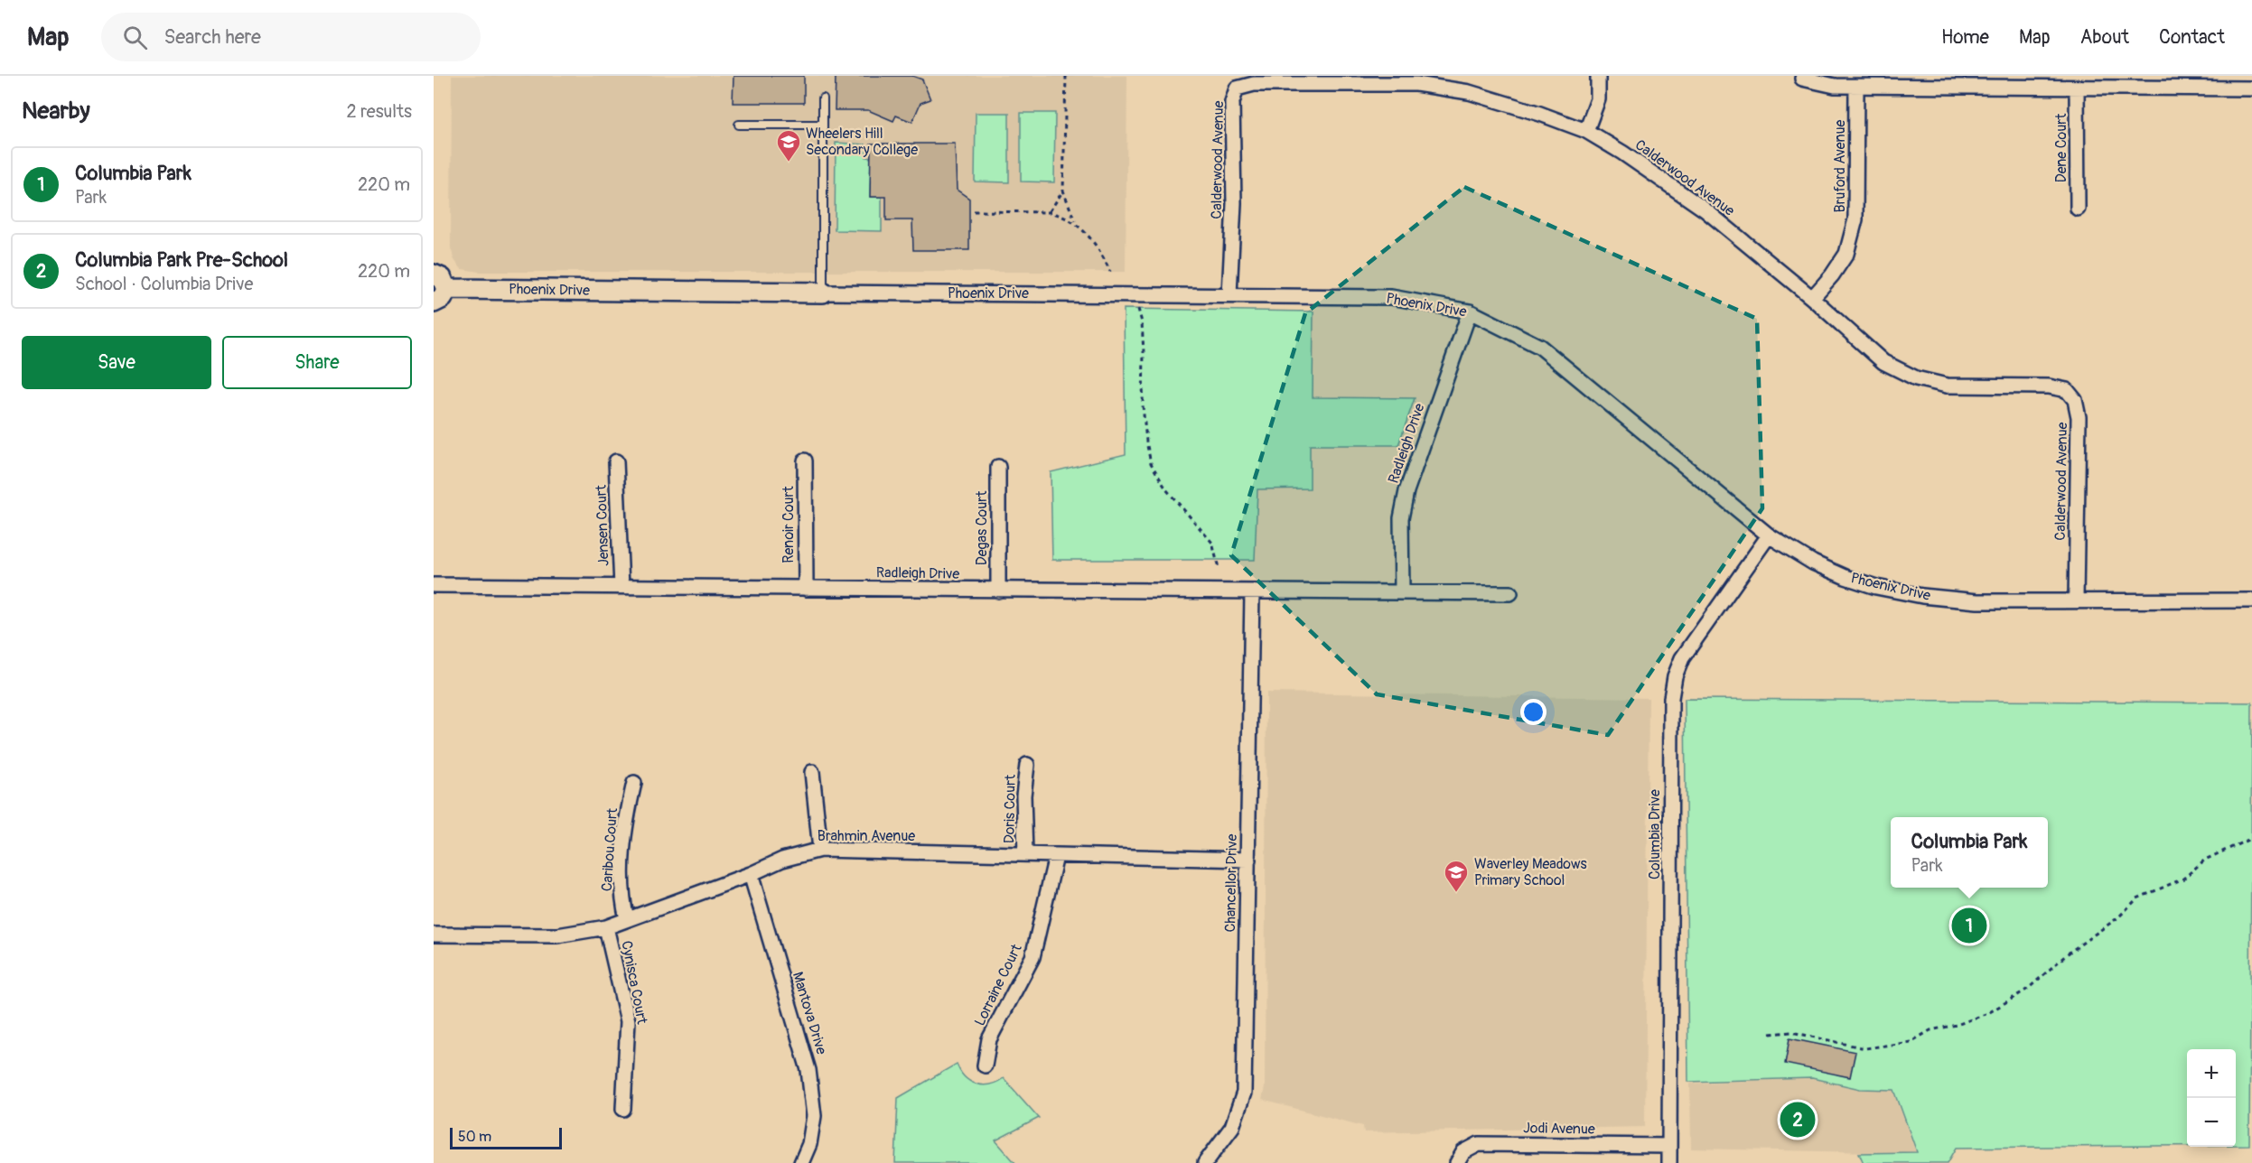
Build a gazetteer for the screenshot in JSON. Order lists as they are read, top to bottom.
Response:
{
  "streets": {
    "street": [
      "Dene Court",
      "Calderwood Avenue",
      "Bruford Avenue",
      "Phoenix Drive",
      "Radleigh Drive",
      "Renoir Court",
      "Jensen Court",
      "Degas Court",
      "Doris Court",
      "Columbia Drive",
      "Brahmin Avenue",
      "Caribou Court",
      "Chancellor Drive",
      "Cynisca Court",
      "Lorraine Court",
      "Mantova Drive",
      "Jodi Avenue"
    ]
  },
  "crossings": [
    ["Calderwood Avenue", "Bruford Avenue"],
    ["Calderwood Avenue", "Phoenix Drive"],
    ["Phoenix Drive", "Radleigh Drive"],
    ["Phoenix Drive", "Columbia Drive"],
    ["Radleigh Drive", "Renoir Court"],
    ["Radleigh Drive", "Jensen Court"],
    ["Radleigh Drive", "Degas Court"],
    ["Radleigh Drive", "Chancellor Drive"],
    ["Doris Court", "Brahmin Avenue"],
    ["Columbia Drive", "Jodi Avenue"],
    ["Brahmin Avenue", "Caribou Court"],
    ["Brahmin Avenue", "Chancellor Drive"],
    ["Brahmin Avenue", "Cynisca Court"],
    ["Brahmin Avenue", "Lorraine Court"],
    ["Brahmin Avenue", "Mantova Drive"]
  ],
  "places": {
    "school or university": ["Wheelers Hill Secondary College", "Waverley Meadows Primary School"]
  },
  "scale_bar": "50 m",
  "page": {
    "header": "Map",
    "search": "Search here",
    "nav": [
      "Home",
      "Map",
      "About",
      "Contact"
    ],
    "heading": ["Nearby", "2 results"],
    "list": [
      {
        "mark": "1",
        "name": "Columbia Park",
        "note": "Park",
        "value": "220 m"
      },
      {
        "mark": "2",
        "name": "Columbia Park Pre-School",
        "note": "School · Columbia Drive",
        "value": "220 m"
      }
    ],
    "buttons": ["Save", "Share"],
    "popup": ["Columbia Park", "Park"],
    "pins": ["1", "2"],
    "map_buttons": ["+", "−"],
    "scale": "50 m"
  }
}
